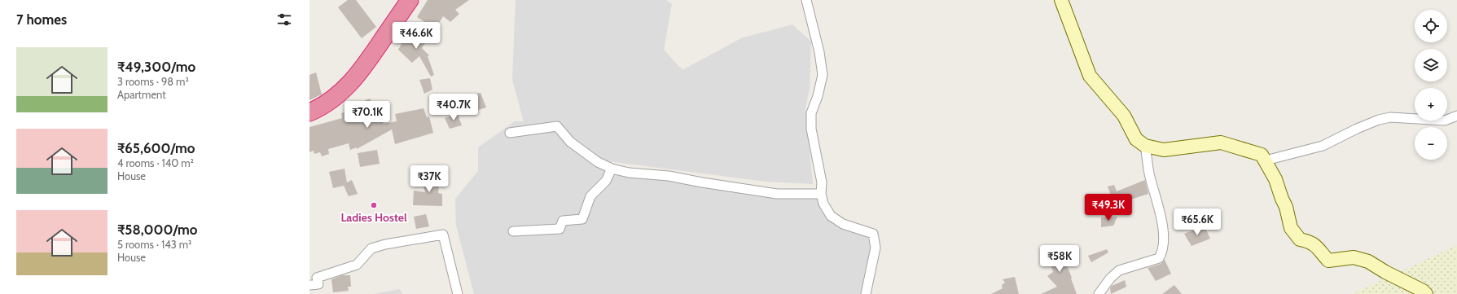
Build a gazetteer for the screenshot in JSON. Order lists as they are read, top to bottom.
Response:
{
  "places": ["Ladies Hostel"],
  "page": {
    "heading": "7 homes",
    "map_buttons": ["+", "−"],
    "price": [
      "₹46.6K",
      "₹40.7K",
      "₹70.1K",
      "₹37K",
      "₹49.3K",
      "₹65.6K",
      "₹58K"
    ],
    "list": [
      {
        "name": "₹49,300/mo",
        "note": "3 rooms · 98 m² · Apartment"
      },
      {
        "name": "₹65,600/mo",
        "note": "4 rooms · 140 m² · House"
      },
      {
        "name": "₹58,000/mo",
        "note": "5 rooms · 143 m² · House"
      }
    ]
  }
}
